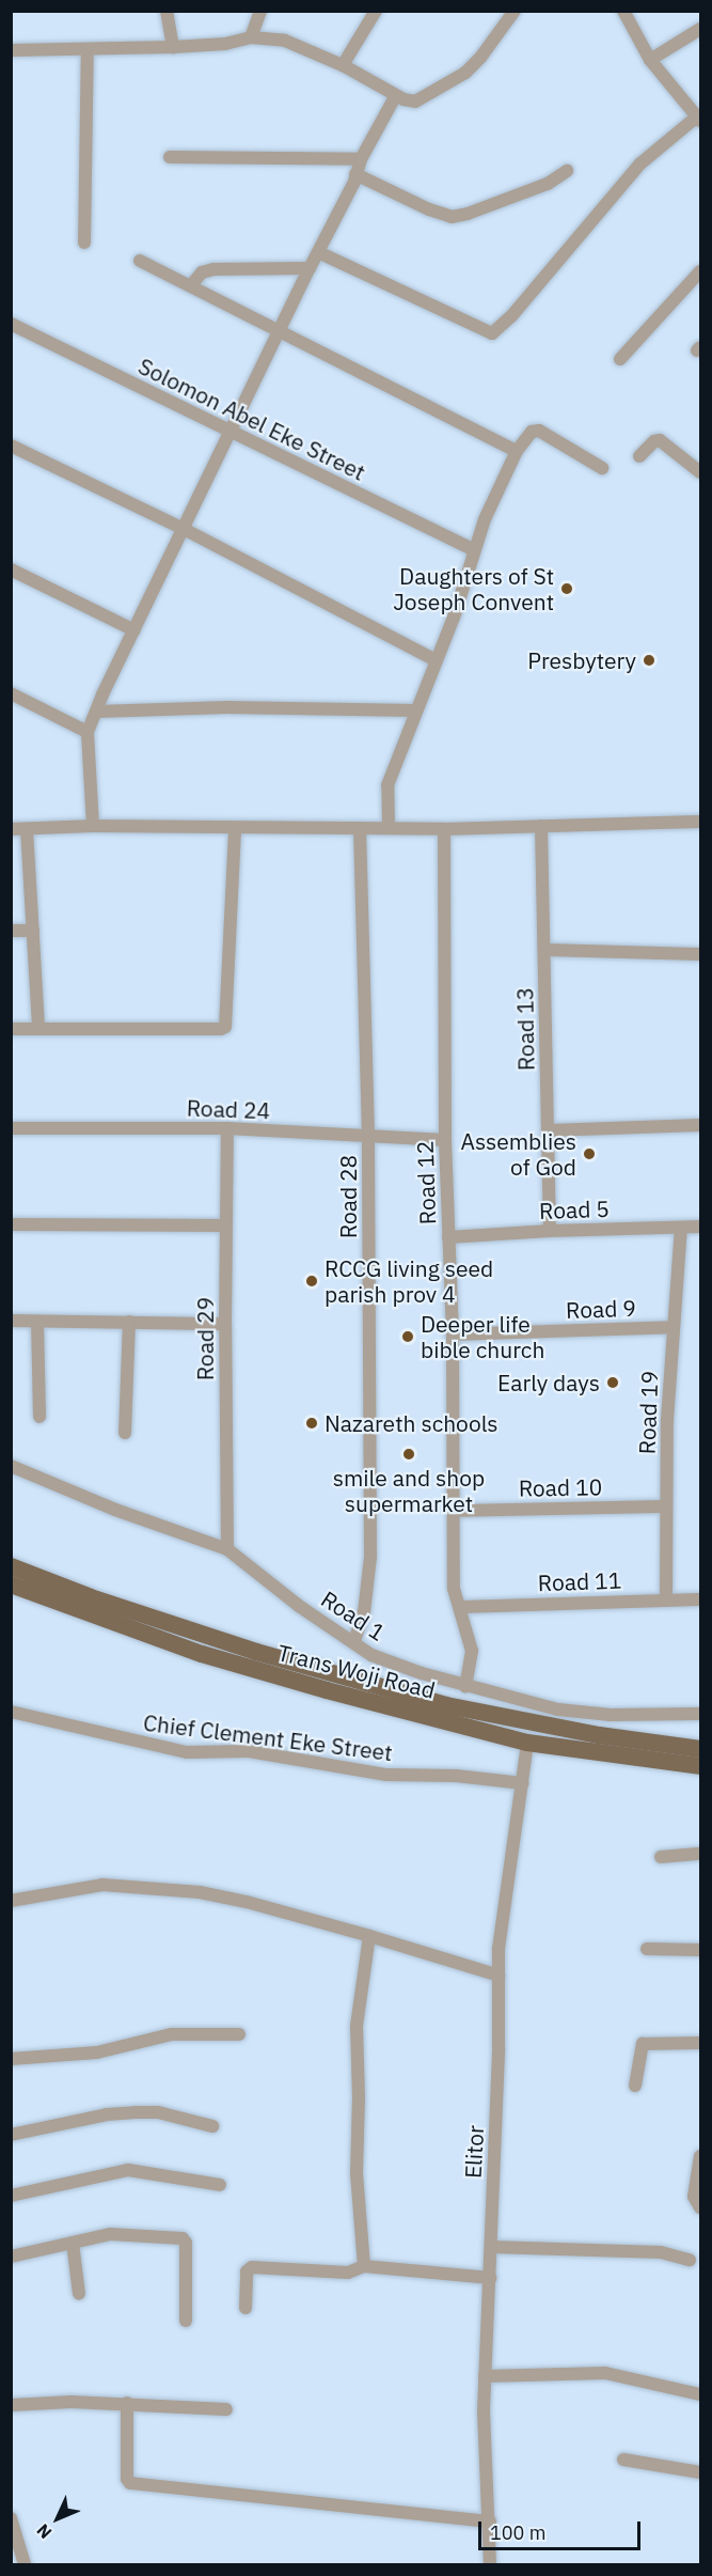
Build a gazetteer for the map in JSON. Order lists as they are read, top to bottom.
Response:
{
  "streets": {
    "main road": ["Trans Woji Road"],
    "street": [
      "Solomon Abel Eke Street",
      "Road 13",
      "Road 24",
      "Road 12",
      "Road 28",
      "Road 5",
      "Road 9",
      "Road 29",
      "Road 19",
      "Road 10",
      "Road 11",
      "Road 1",
      "Chief Clement Eke Street",
      "Elitor"
    ]
  },
  "crossings": [
    ["Road 13", "Road 5"],
    ["Road 24", "Road 12"],
    ["Road 24", "Road 28"],
    ["Road 24", "Road 29"],
    ["Road 12", "Road 5"],
    ["Road 12", "Road 9"],
    ["Road 12", "Road 10"],
    ["Road 12", "Road 11"],
    ["Road 12", "Road 1"],
    ["Road 28", "Road 1"],
    ["Road 5", "Road 19"],
    ["Road 9", "Road 19"],
    ["Road 29", "Road 1"],
    ["Road 19", "Road 10"],
    ["Road 19", "Road 11"],
    ["Trans Woji Road", "Elitor"],
    ["Chief Clement Eke Street", "Elitor"]
  ],
  "places": [
    "Daughters of St Joseph Convent",
    "Presbytery",
    "Assemblies of God",
    "RCCG living seed parish prov 4",
    "Deeper life bible church",
    "Early days",
    "Nazareth schools",
    "smile and shop supermarket"
  ],
  "scale_bar": "100 m",
  "north": "bottom left"
}
